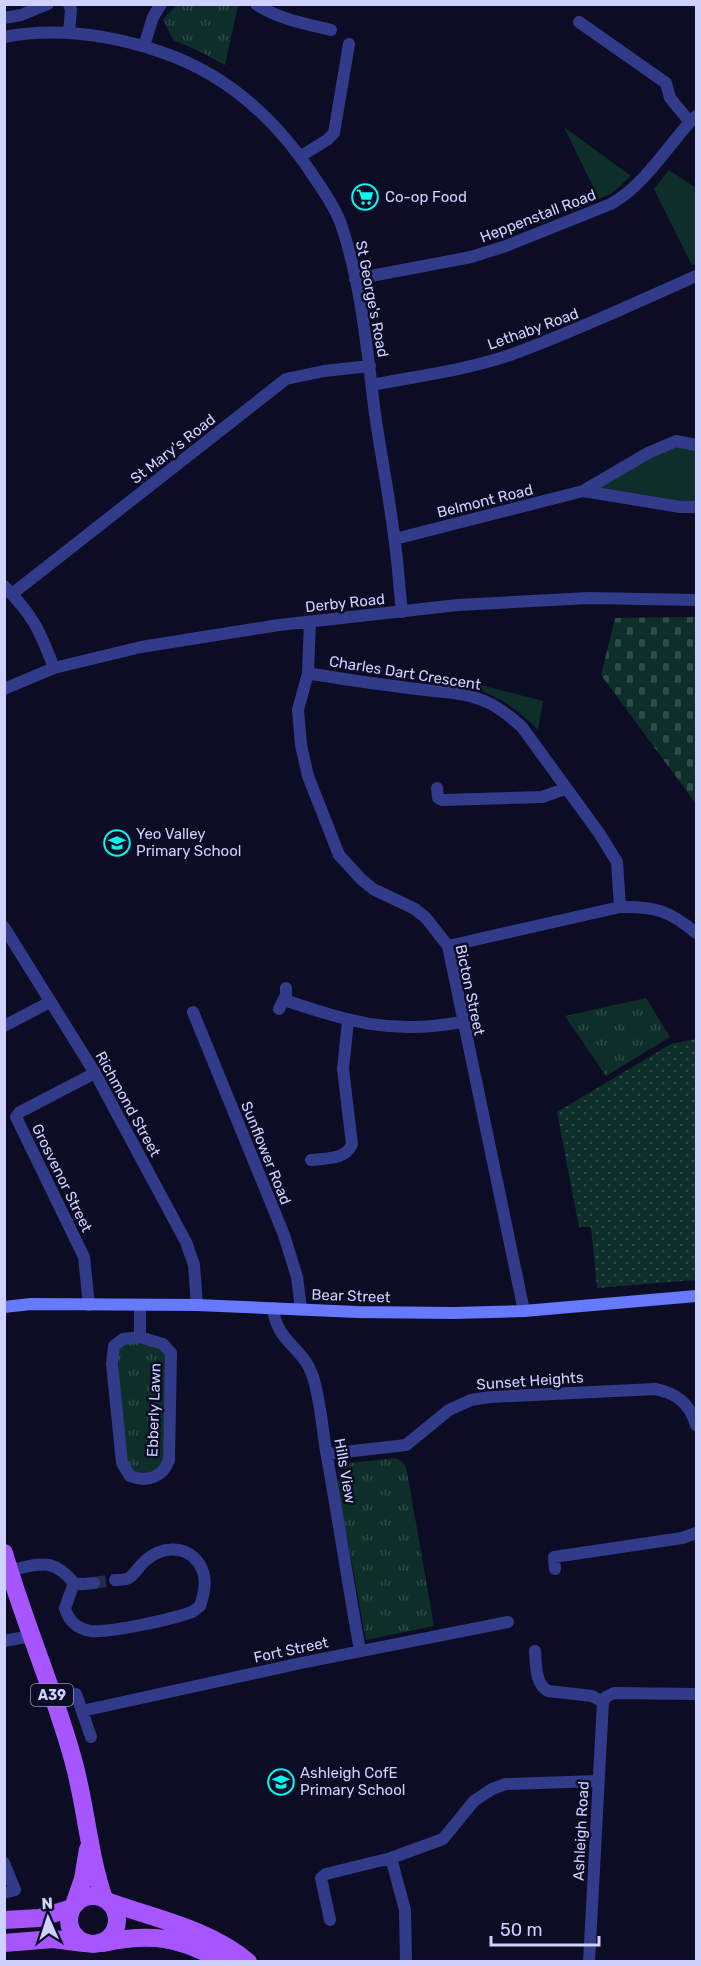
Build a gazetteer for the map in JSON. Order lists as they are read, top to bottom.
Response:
{
  "streets": {
    "main road": ["A39"],
    "street": [
      "Heppenstall Road",
      "St George's Road",
      "Lethaby Road",
      "St Mary's Road",
      "Belmont Road",
      "Derby Road",
      "Charles Dart Crescent",
      "Bicton Street",
      "Richmond Street",
      "Sunflower Road",
      "Grosvenor Street",
      "Bear Street",
      "Sunset Heights",
      "Ebberly Lawn",
      "Hills View",
      "Fort Street",
      "Ashleigh Road"
    ]
  },
  "crossings": [
    ["Heppenstall Road", "St George's Road"],
    ["St George's Road", "Lethaby Road"],
    ["St George's Road", "St Mary's Road"],
    ["St George's Road", "Belmont Road"],
    ["St George's Road", "Derby Road"],
    ["Derby Road", "Bicton Street"],
    ["Charles Dart Crescent", "Bicton Street"],
    ["Bicton Street", "Bear Street"],
    ["Richmond Street", "Grosvenor Street"],
    ["Richmond Street", "Bear Street"],
    ["Sunflower Road", "Bear Street"],
    ["Grosvenor Street", "Bear Street"],
    ["Bear Street", "Hills View"],
    ["Sunset Heights", "Hills View"],
    ["Hills View", "Fort Street"]
  ],
  "places": {
    "supermarket": ["Co-op Food"],
    "school or university": ["Yeo Valley Primary School", "Ashleigh CofE Primary School"]
  },
  "scale_bar": "50 m",
  "north": "top"
}
